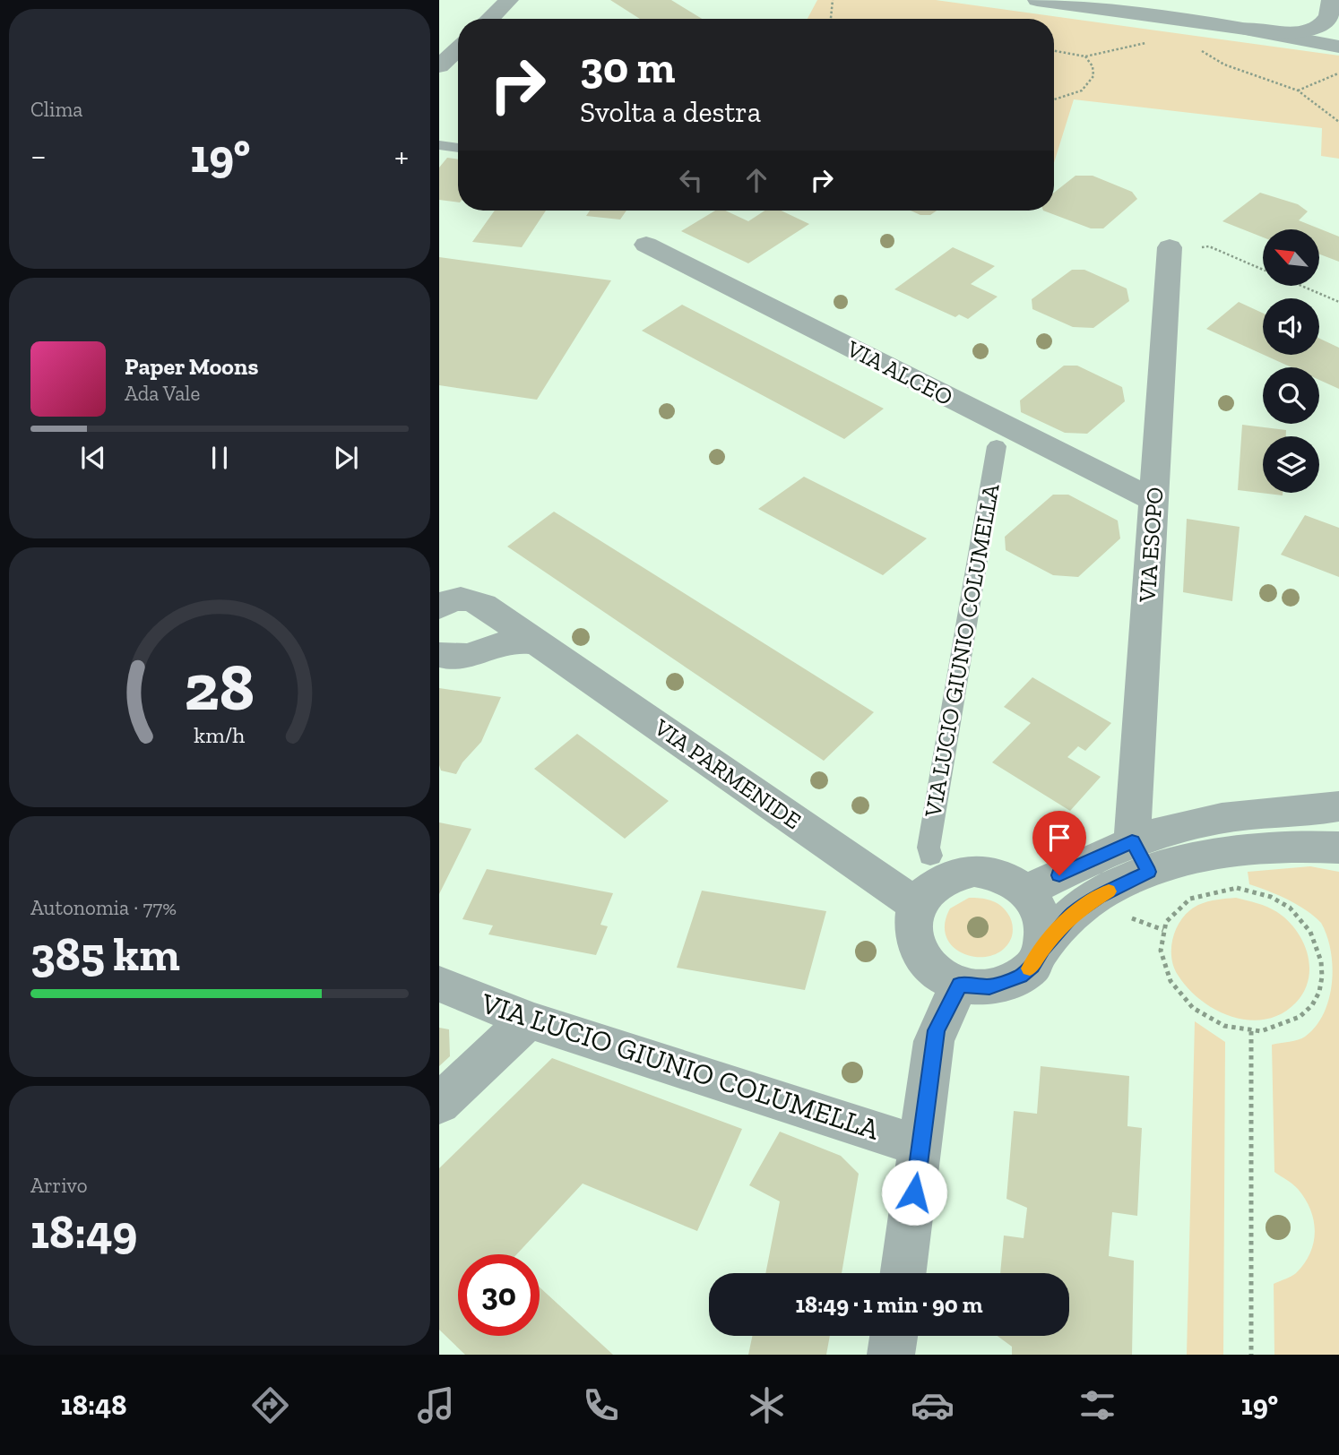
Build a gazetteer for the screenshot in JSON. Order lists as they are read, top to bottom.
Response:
{
  "streets": {
    "street": [
      "VIA ALCEO",
      "VIA ESOPO",
      "VIA LUCIO GIUNIO COLUMELLA",
      "VIA PARMENIDE"
    ]
  },
  "crossings": [
    ["VIA ALCEO", "VIA ESOPO"]
  ],
  "north": "top left",
  "page": {
    "tile": [
      "Clima",
      ["Autonomia · 77%", "385 km"],
      ["Arrivo", "18:49"]
    ],
    "turn": ["30 m", "Svolta a destra"],
    "heat": ["−", "19°", "+"],
    "song": ["Paper Moons", "Ada Vale"],
    "limit": "30",
    "trip": "18:49 · 1 min · 90 m",
    "tabs": ["18:48", "19°"],
    "gauge": ["28", "km/h"]
  }
}
